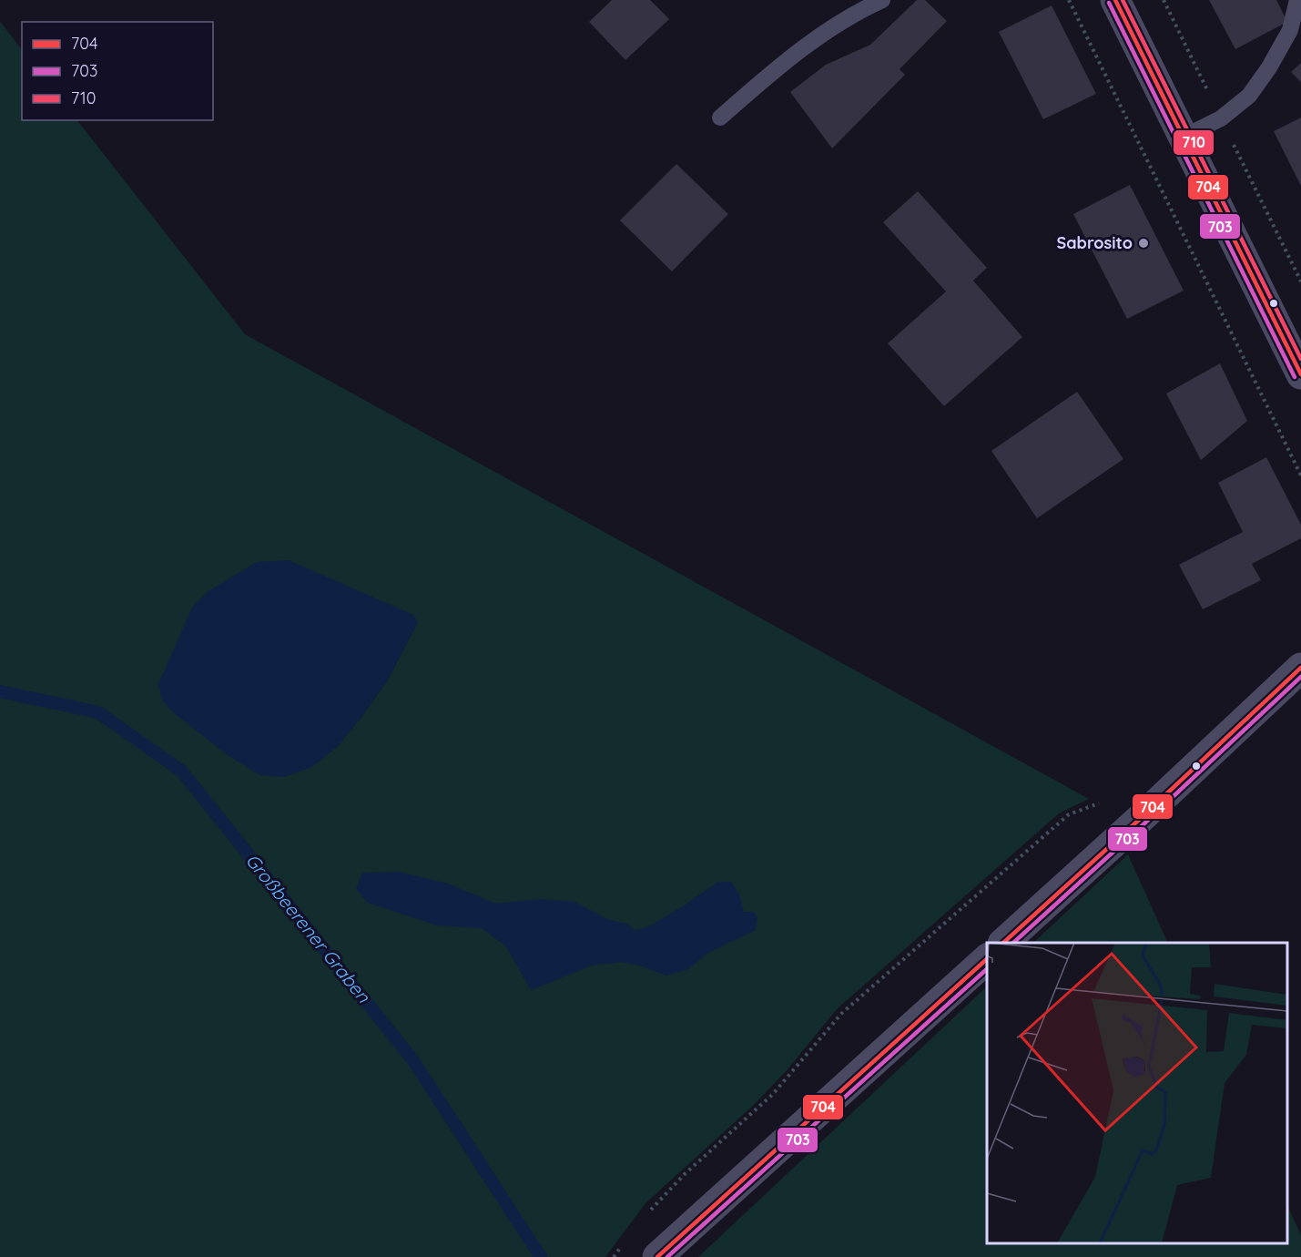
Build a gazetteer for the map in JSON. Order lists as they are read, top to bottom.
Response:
{
  "water": ["Großbeerener Graben"],
  "places": ["Sabrosito"],
  "lines": ["transit line 704", "transit line 710", "transit line 703"],
  "legend": ["704", "703", "710"]
}
